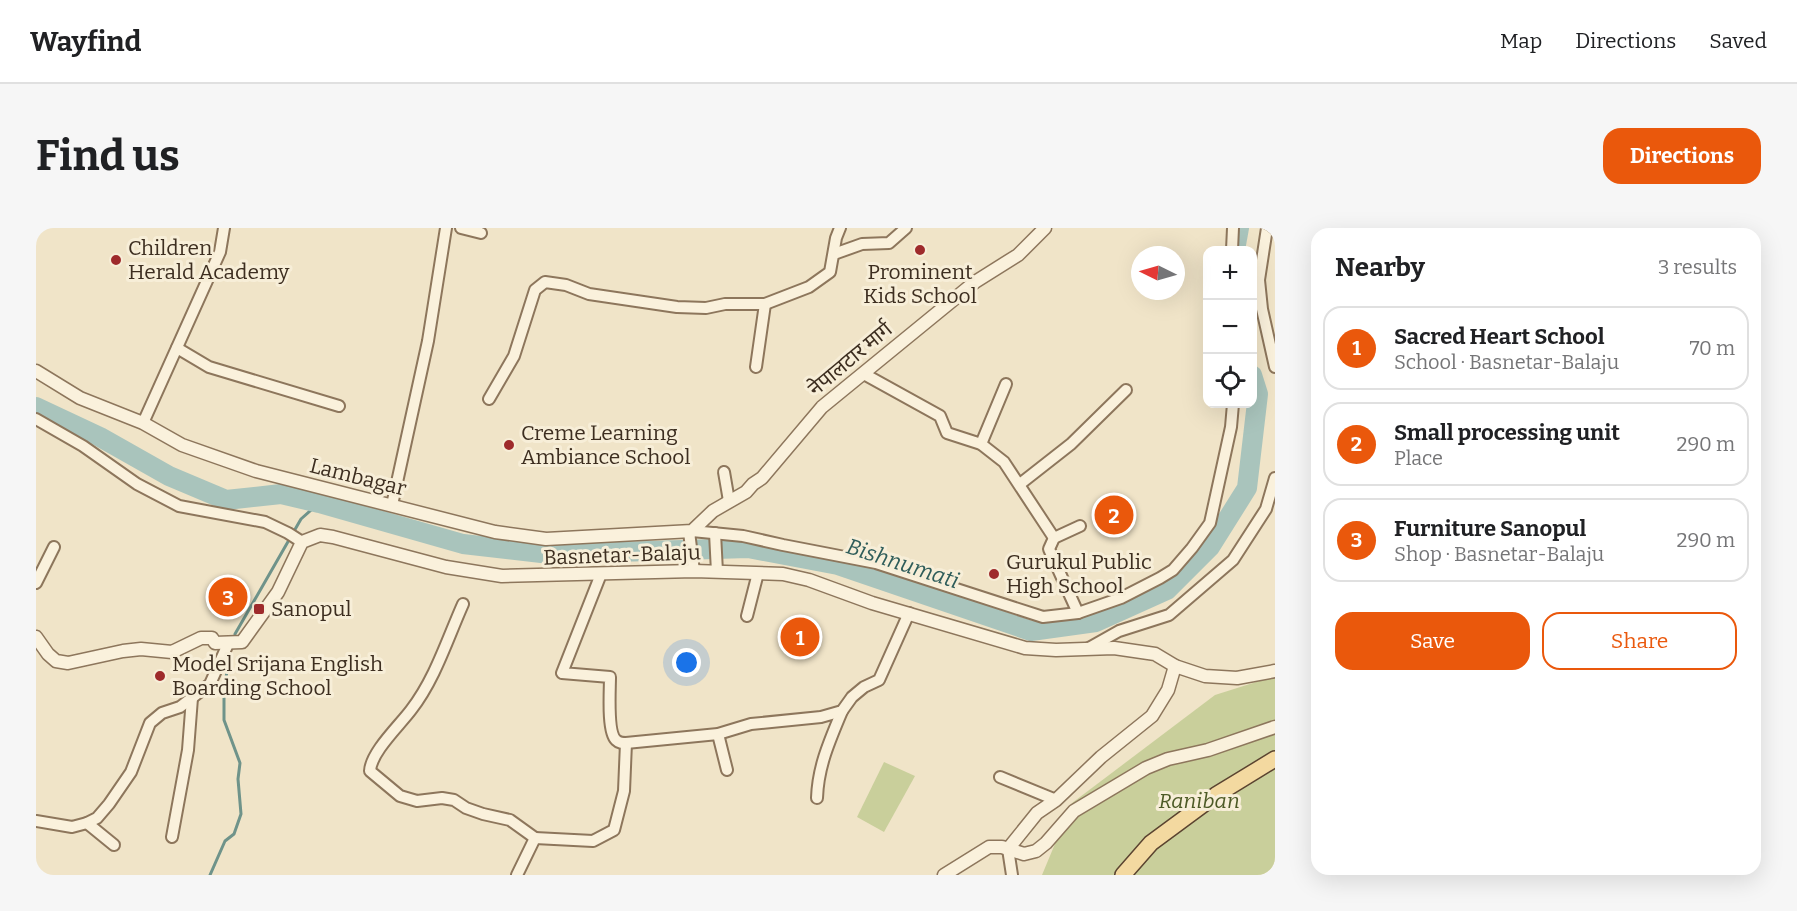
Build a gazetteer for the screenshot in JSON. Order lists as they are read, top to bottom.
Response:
{
  "streets": {
    "street": ["नेपालटार मार्ग", "Lambagar", "Basnetar-Balaju"]
  },
  "crossings": [
    ["नेपालटार मार्ग", "Lambagar"]
  ],
  "water": ["Bishnumati"],
  "parks": ["Raniban"],
  "places": {
    "other": [
      "Prominent Kids School",
      "Children Herald Academy",
      "Creme Learning Ambiance School",
      "Gurukul Public High School",
      "Model Srijana English Boarding School"
    ],
    "transit": ["Sanopul"]
  },
  "north": "left",
  "page": {
    "header": "Wayfind",
    "nav": ["Map", "Directions", "Saved"],
    "buttons": [
      "Directions",
      ["Save", "Share"]
    ],
    "title": "Find us",
    "heading": ["Nearby", "3 results"],
    "map_buttons": ["+", "−"],
    "list": [
      {
        "mark": "1",
        "name": "Sacred Heart School",
        "note": "School · Basnetar-Balaju",
        "value": "70 m"
      },
      {
        "mark": "2",
        "name": "Small processing unit",
        "note": "Place",
        "value": "290 m"
      },
      {
        "mark": "3",
        "name": "Furniture Sanopul",
        "note": "Shop · Basnetar-Balaju",
        "value": "290 m"
      }
    ],
    "pins": ["2", "3", "1"]
  }
}
